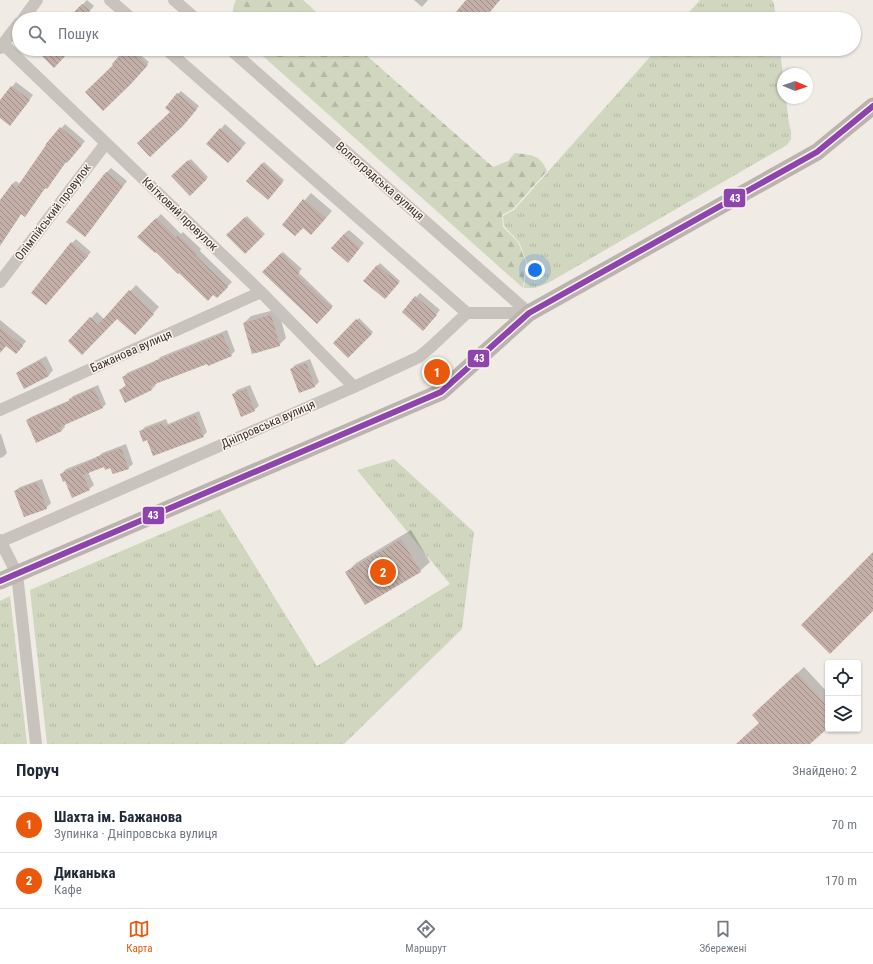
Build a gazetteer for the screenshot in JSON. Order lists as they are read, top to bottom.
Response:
{
  "streets": {
    "street": [
      "Волгоградська вулиця",
      "Олімпійський провулок",
      "Квітковий провулок",
      "Бажанова вулиця",
      "Дніпровська вулиця"
    ]
  },
  "crossings": [
    ["Олімпійський провулок", "Квітковий провулок"],
    ["Квітковий провулок", "Бажанова вулиця"],
    ["Квітковий провулок", "Дніпровська вулиця"]
  ],
  "lines": ["transit line 43"],
  "north": "right",
  "page": {
    "search": "Пошук",
    "pins": ["1", "2"],
    "heading": ["Поруч", "Знайдено: 2"],
    "list": [
      {
        "mark": "1",
        "name": "Шахта ім. Бажанова",
        "note": "Зупинка · Дніпровська вулиця",
        "value": "70 m"
      },
      {
        "mark": "2",
        "name": "Диканька",
        "note": "Кафе",
        "value": "170 m"
      }
    ],
    "nav": ["Карта", "Маршрут", "Збережені"]
  }
}
